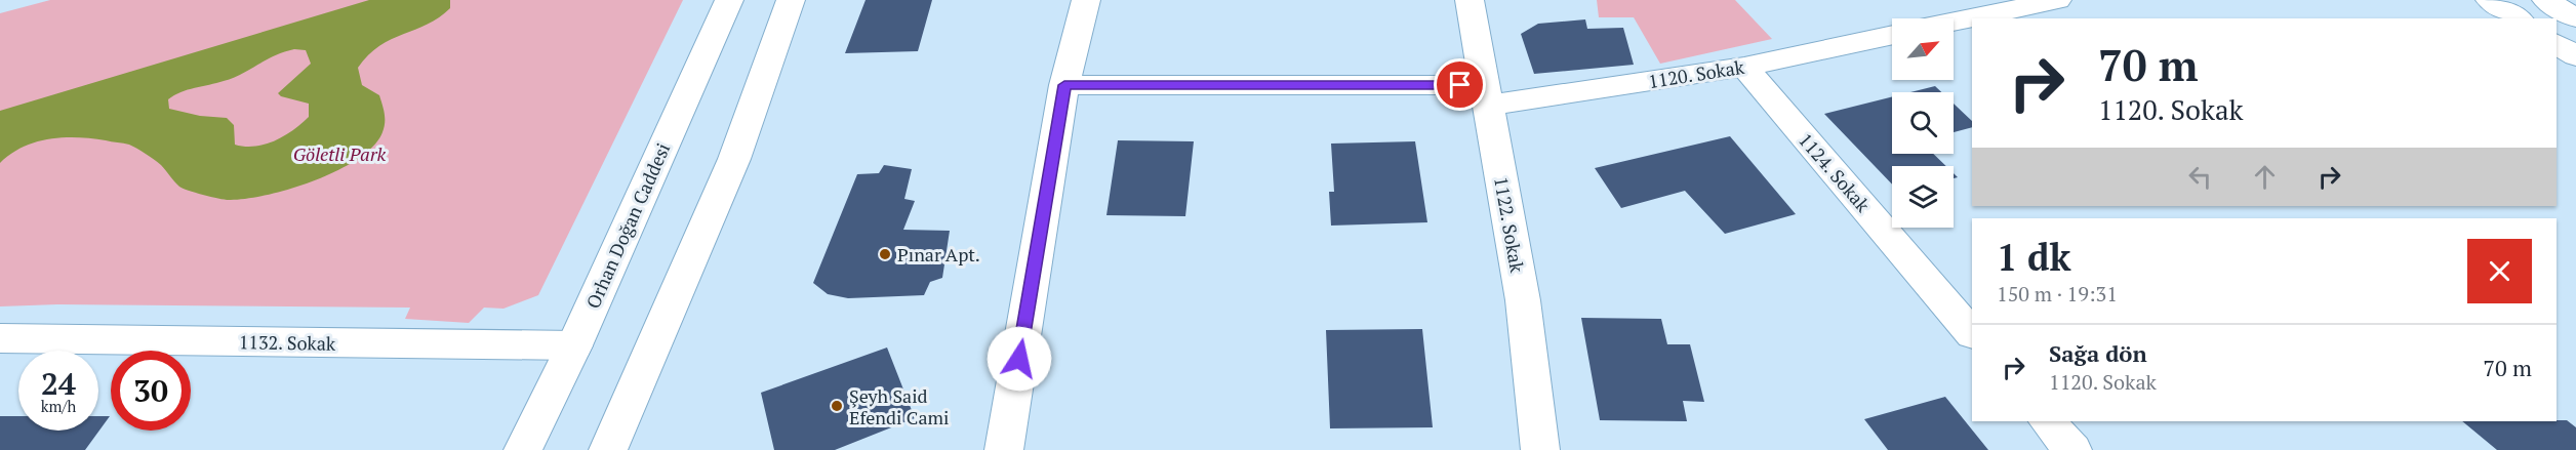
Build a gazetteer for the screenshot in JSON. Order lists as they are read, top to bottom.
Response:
{
  "streets": {
    "street": [
      "1120. Sokak",
      "1124. Sokak",
      "1122. Sokak",
      "Orhan Doğan Caddesi",
      "1132. Sokak"
    ]
  },
  "crossings": [
    ["1120. Sokak", "1124. Sokak"],
    ["1120. Sokak", "1122. Sokak"],
    ["Orhan Doğan Caddesi", "1132. Sokak"]
  ],
  "parks": ["Göletli Park"],
  "places": ["Pınar Apt.", "Şeyh Said Efendi Cami"],
  "north": "top right",
  "page": {
    "turn": ["70 m", "1120. Sokak"],
    "heading": ["1 dk", "150 m · 19:31"],
    "list": [
      {
        "name": "Sağa dön",
        "note": "1120. Sokak",
        "value": "70 m"
      }
    ],
    "speed": "24 km/h",
    "limit": "30"
  }
}
